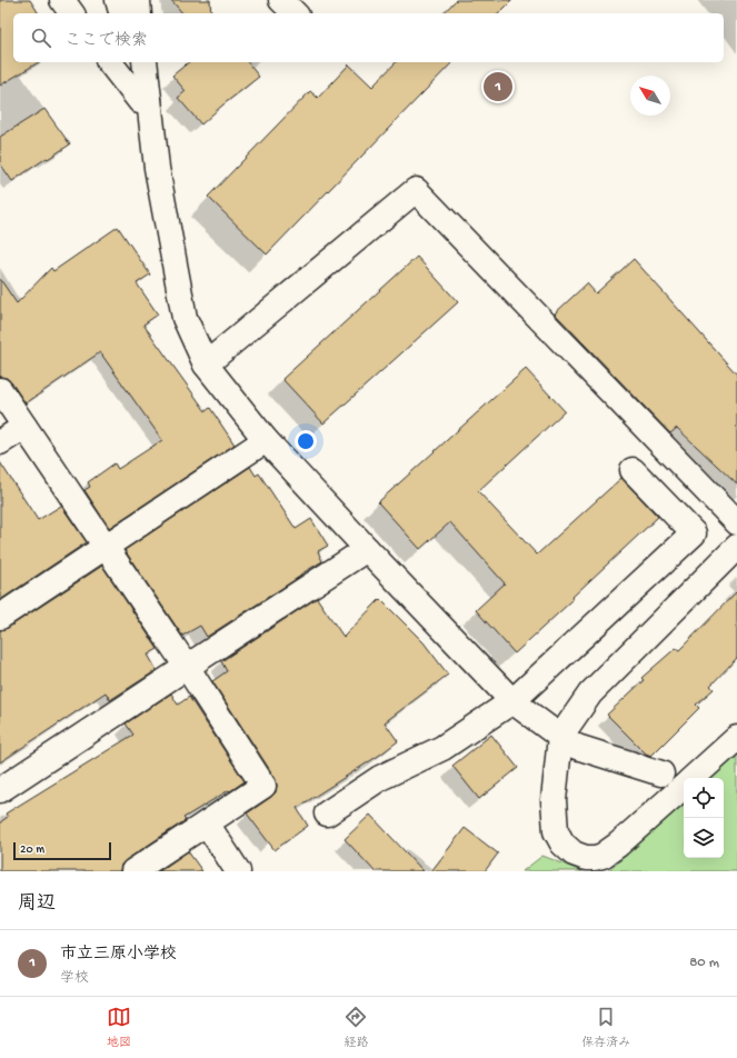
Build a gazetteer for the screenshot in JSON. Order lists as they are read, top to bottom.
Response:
{
  "scale_bar": "20 m",
  "north": "top left",
  "page": {
    "search": "ここで検索",
    "pins": "1",
    "scale": "20 m",
    "heading": "周辺",
    "list": [
      {
        "mark": "1",
        "name": "市立三原小学校",
        "note": "学校",
        "value": "80 m"
      }
    ],
    "nav": ["地図", "経路", "保存済み"]
  }
}
